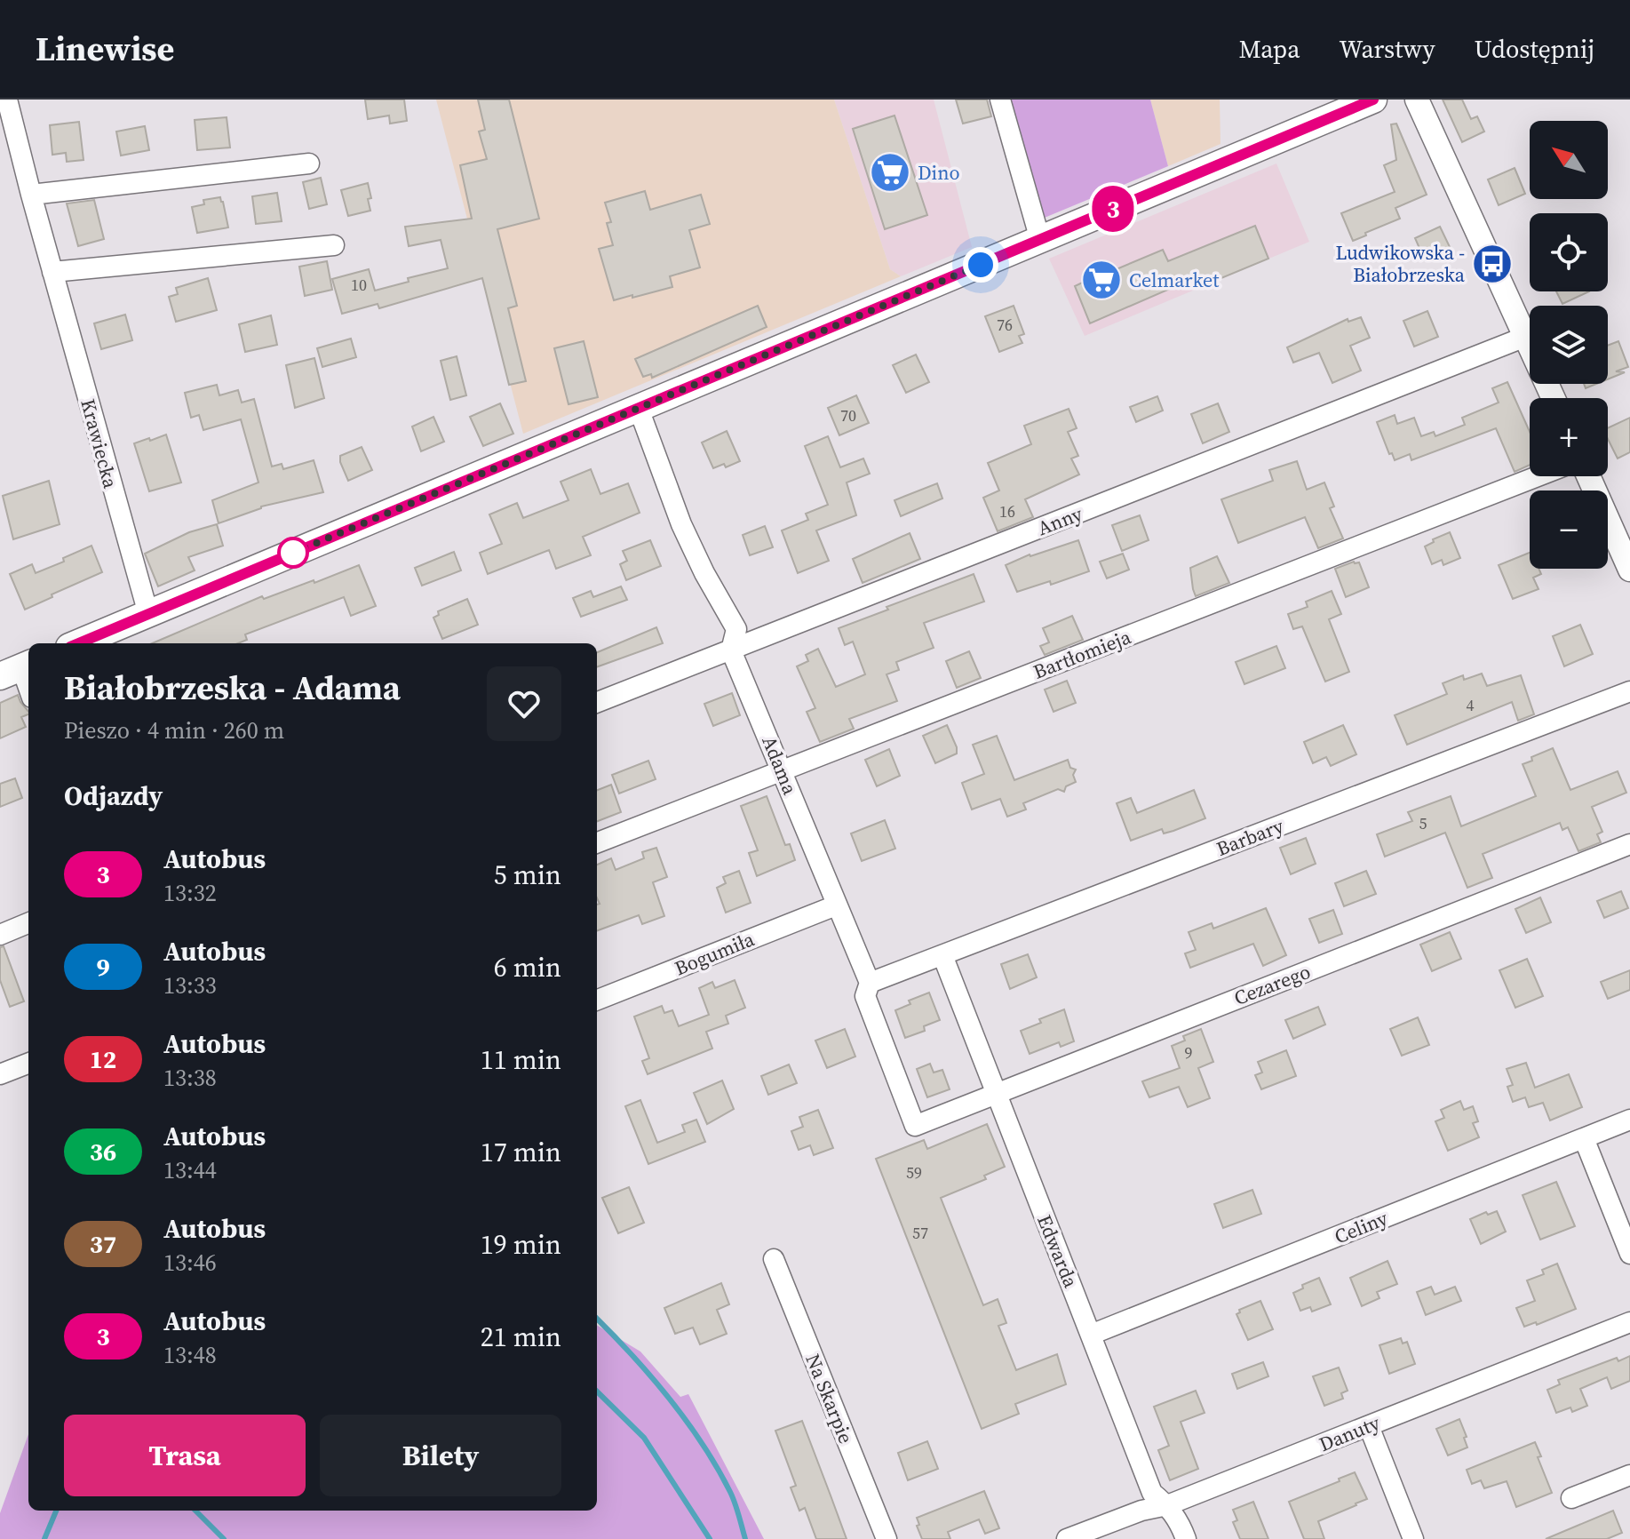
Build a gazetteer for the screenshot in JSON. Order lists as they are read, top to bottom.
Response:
{
  "streets": {
    "street": [
      "Krawiecka",
      "Anny",
      "Bartłomieja",
      "Adama",
      "Barbary",
      "Bogumiła",
      "Cezarego",
      "Celiny",
      "Edwarda",
      "Na Skarpie",
      "Danuty"
    ]
  },
  "crossings": [
    ["Anny", "Adama"],
    ["Bartłomieja", "Adama"],
    ["Adama", "Barbary"],
    ["Adama", "Bogumiła"],
    ["Adama", "Cezarego"],
    ["Barbary", "Edwarda"],
    ["Cezarego", "Edwarda"],
    ["Celiny", "Edwarda"],
    ["Edwarda", "Danuty"]
  ],
  "places": {
    "supermarket": ["Dino", "Celmarket"],
    "bus stop": ["Ludwikowska - Białobrzeska"]
  },
  "lines": ["bus line 3"],
  "house_numbers": [
    "10",
    "76",
    "70",
    "16",
    "4",
    "5",
    "9",
    "59",
    "57"
  ],
  "north": "top left",
  "page": {
    "header": "Linewise",
    "nav": ["Mapa", "Warstwy", "Udostępnij"],
    "on_map": "3",
    "map_buttons": ["+", "−"],
    "heading": [
      ["Białobrzeska - Adama", "Pieszo · 4 min · 260 m"],
      "Odjazdy"
    ],
    "list": [
      {
        "mark": "3",
        "name": "Autobus",
        "note": "13:32",
        "value": "5 min"
      },
      {
        "mark": "9",
        "name": "Autobus",
        "note": "13:33",
        "value": "6 min"
      },
      {
        "mark": "12",
        "name": "Autobus",
        "note": "13:38",
        "value": "11 min"
      },
      {
        "mark": "36",
        "name": "Autobus",
        "note": "13:44",
        "value": "17 min"
      },
      {
        "mark": "37",
        "name": "Autobus",
        "note": "13:46",
        "value": "19 min"
      },
      {
        "mark": "3",
        "name": "Autobus",
        "note": "13:48",
        "value": "21 min"
      }
    ],
    "buttons": ["Trasa", "Bilety"]
  }
}
